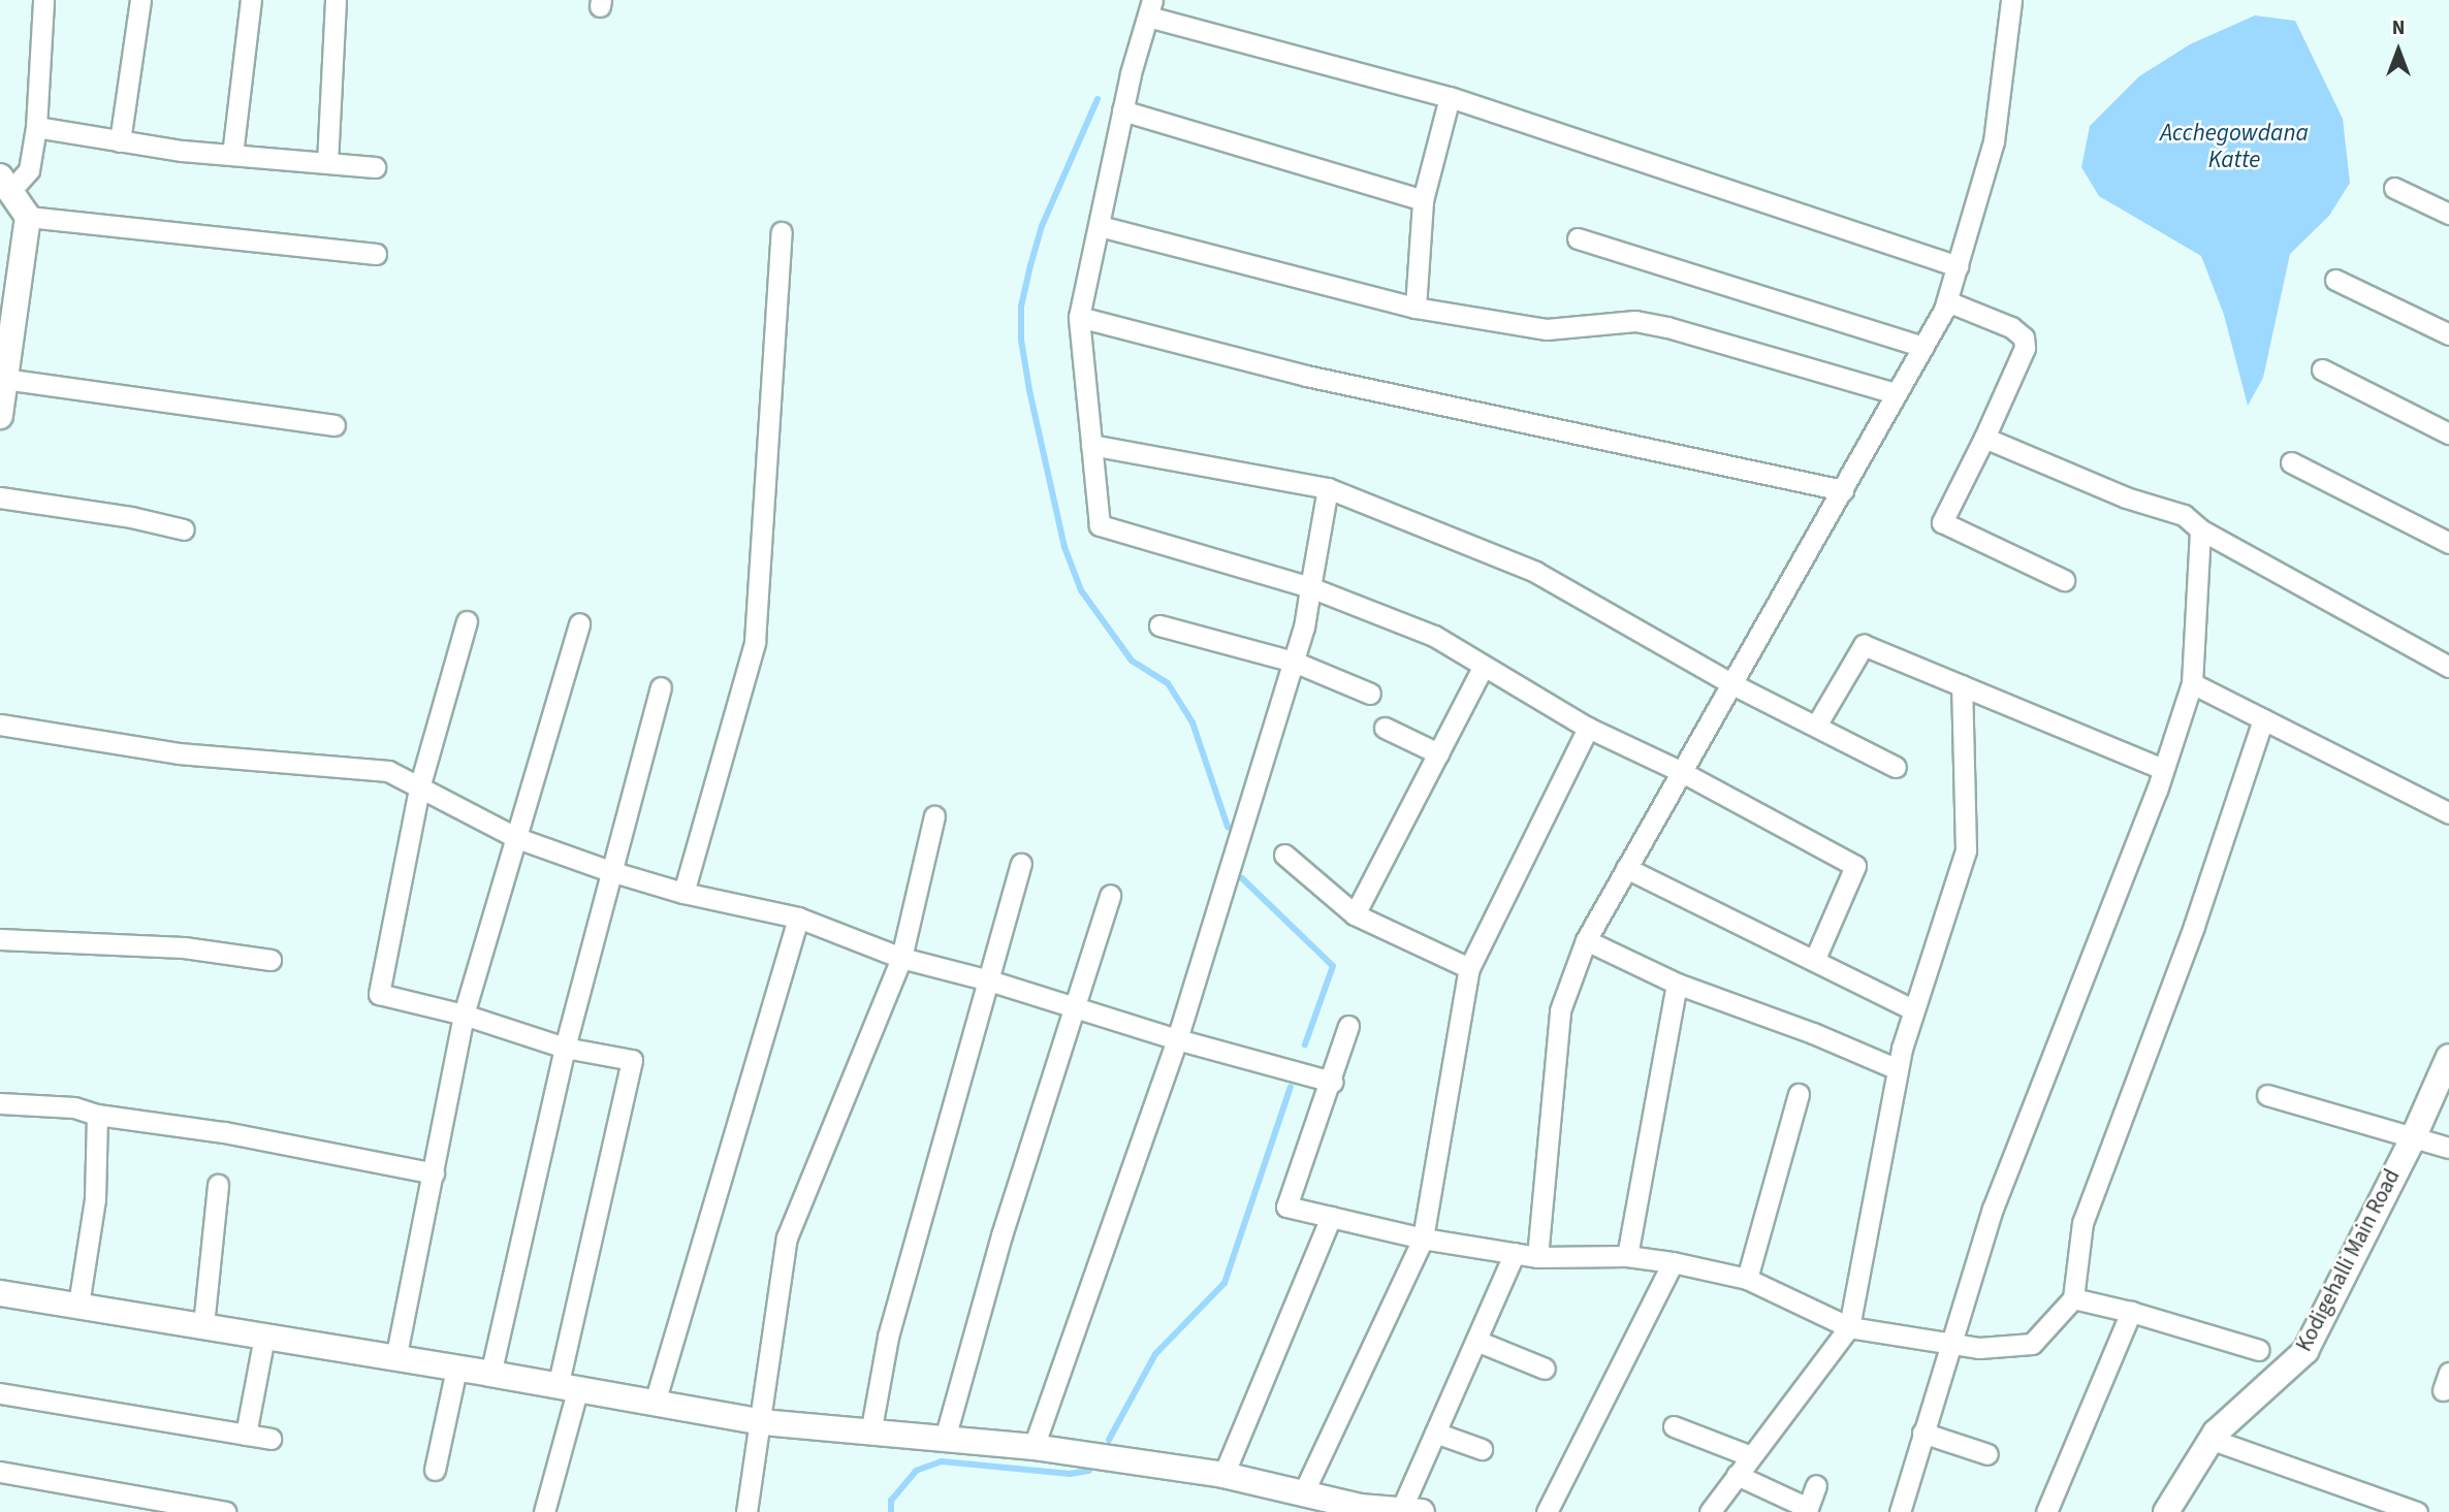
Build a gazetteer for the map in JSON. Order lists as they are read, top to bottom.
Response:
{
  "streets": {
    "street": ["Kodigehalli Main Road"]
  },
  "water": ["Acchegowdana Katte"],
  "north": "top"
}
